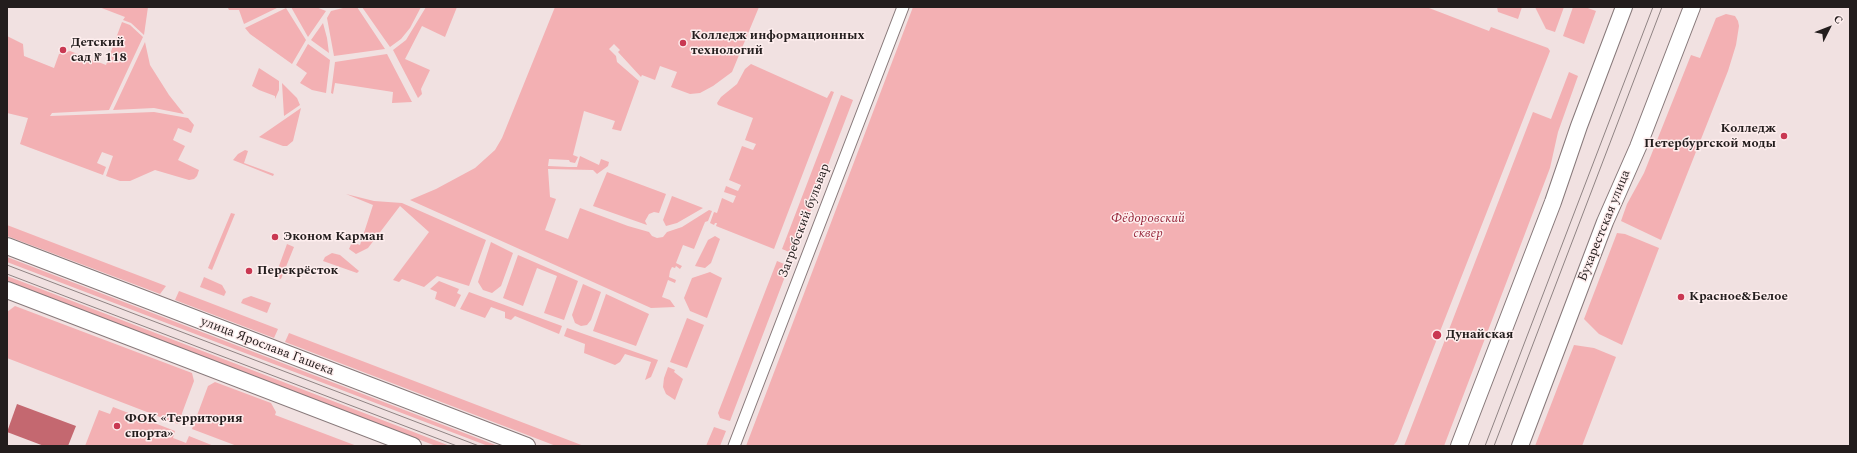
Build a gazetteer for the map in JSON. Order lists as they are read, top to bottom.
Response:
{
  "streets": {
    "street": ["Загребский бульвар", "Бухарестская улица", "улица Ярослава Гашека"]
  },
  "parks": ["Фёдоровский сквер"],
  "places": [
    "Колледж информационных технологий",
    "Детский сад № 118",
    "Колледж Петербургской моды",
    "Эконом Карман",
    "Перекрёсток",
    "Красное&Белое",
    "Дунайская",
    "ФОК «Территория спорта»"
  ],
  "north": "top right"
}
